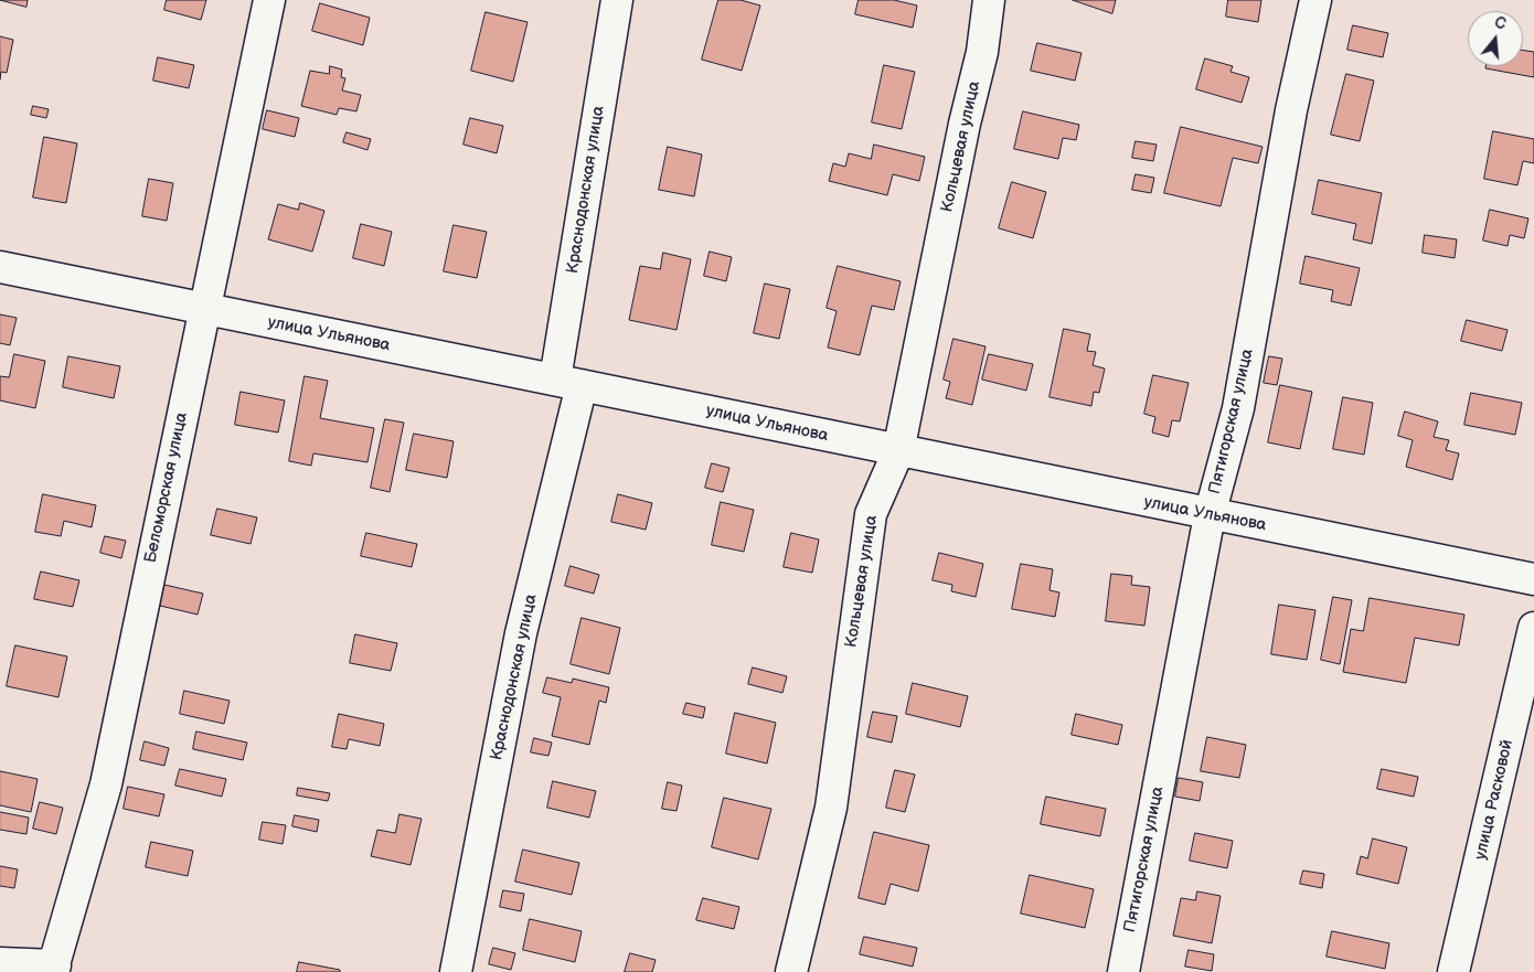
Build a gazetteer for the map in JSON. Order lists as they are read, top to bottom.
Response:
{
  "streets": {
    "street": [
      "Кольцевая улица",
      "Краснодонская улица",
      "улица Ульянова",
      "Пятигорская улица",
      "Беломорская улица",
      "улица Расковой"
    ]
  },
  "crossings": [
    ["Кольцевая улица", "улица Ульянова"],
    ["Краснодонская улица", "улица Ульянова"],
    ["улица Ульянова", "Пятигорская улица"],
    ["улица Ульянова", "Беломорская улица"]
  ],
  "north": "top"
}
